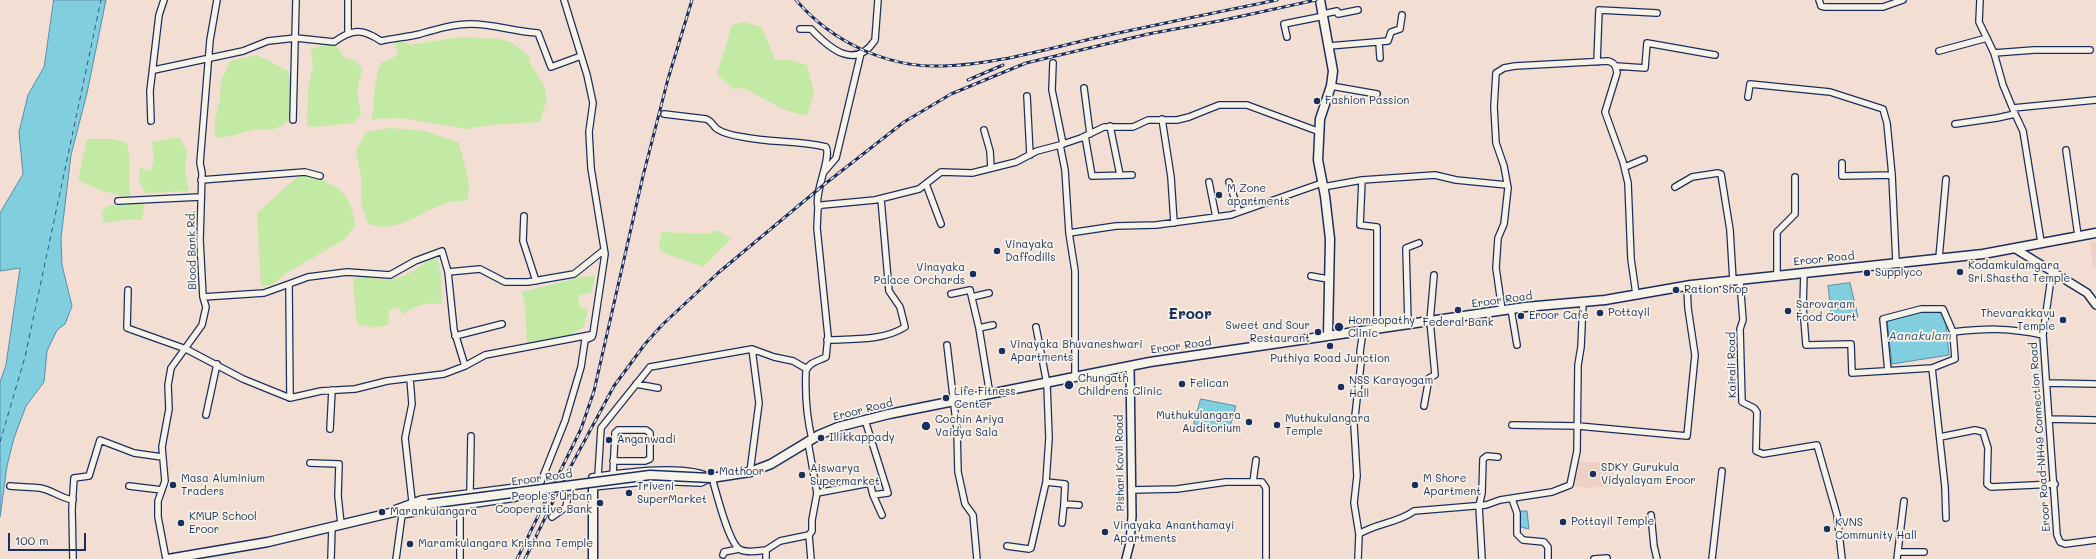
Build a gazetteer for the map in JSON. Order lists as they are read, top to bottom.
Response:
{
  "streets": {
    "main road": ["Eroor Road"],
    "street": [
      "Blood Bank Rd.",
      "Kairali Road",
      "Eroor Road-NH49 Connection Road",
      "Pishari Kovil Road"
    ]
  },
  "crossings": [
    ["Blood Bank Rd.", "Eroor Road"],
    ["Eroor Road", "Kairali Road"],
    ["Eroor Road", "Pishari Kovil Road"]
  ],
  "districts": ["Eroor"],
  "water": ["Aanakulam"],
  "places": [
    "Fashion Passion",
    "M Zone apartments",
    "Vinayaka Daffodills",
    "Kodamkulamgara Sri.Shastha Temple",
    "Supplyco",
    "Vinayaka Palace Orchards",
    "Ration Shop",
    "Federal Bank",
    "Sarovaram Food Court",
    "Pottayil",
    "Eroor Cafe",
    "Thevarakkavu Temple",
    "Homeopathy Clinic",
    "Sweet and Sour Restaurant",
    "Puthiya Road Junction",
    "Vinayaka Bhuvaneshwari Apartments",
    "Felican",
    "Chungath Childrens Clinic",
    "NSS Karayogam Hall",
    "Life Fitness Center",
    "Muthukulangara Auditorium",
    "Muthukulangara Temple",
    "Cochin Ariya Vaidya Sala",
    "Illikkappady",
    "Anganwadi",
    "Mathoor",
    "SDKY Gurukula Vidyalayam Eroor",
    "Aiswarya Supermarket",
    "Masa Aluminium Traders",
    "M Shore Apartment",
    "Triveni SuperMarket",
    "People's Urban Cooperative Bank",
    "Marankulangara",
    "Pottayil Temple",
    "KMUP School Eroor",
    "KVNS Community Hall",
    "Vinayaka Ananthamayi Apartments",
    "Maramkulangara Krishna Temple"
  ],
  "scale_bar": "100 m"
}
